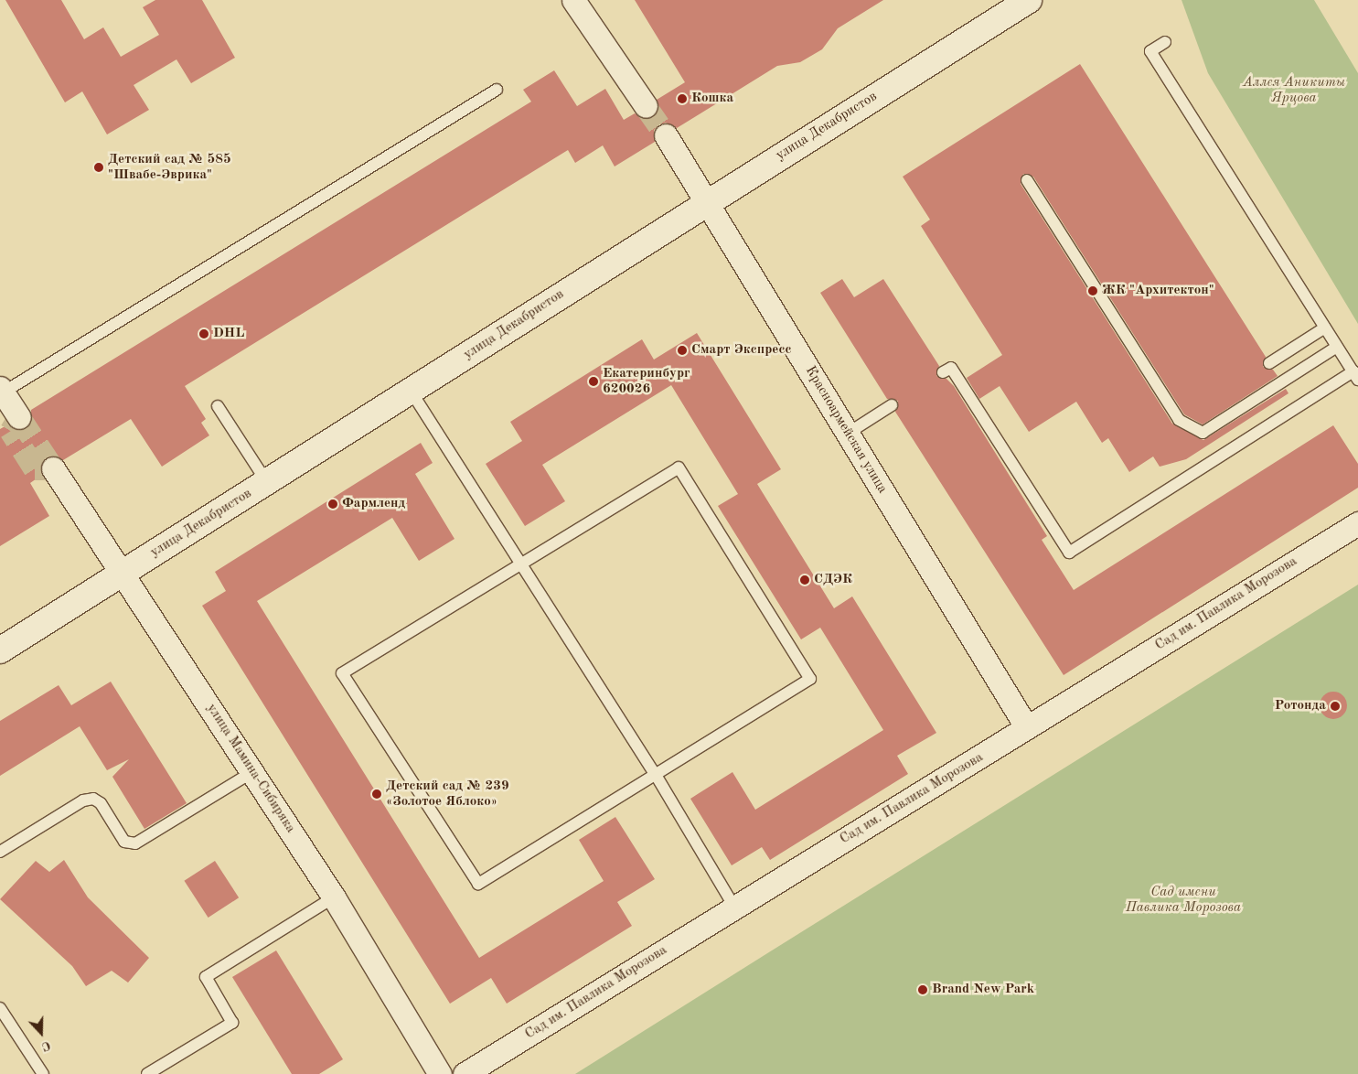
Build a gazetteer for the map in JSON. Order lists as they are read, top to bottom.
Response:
{
  "streets": {
    "main road": ["улица Декабристов"],
    "street": ["Красноармейская улица", "Сад им. Павлика Морозова", "улица Мамина-Сибиряка"]
  },
  "crossings": [
    ["улица Декабристов", "Красноармейская улица"],
    ["улица Декабристов", "улица Мамина-Сибиряка"],
    ["Красноармейская улица", "Сад им. Павлика Морозова"]
  ],
  "parks": ["Аллея Аникиты Ярцова", "Сад имени Павлика Морозова"],
  "places": [
    "Кошка",
    "Детский сад № 585 \"Швабе-Эврика\"",
    "ЖК \"Архитектон\"",
    "DHL",
    "Смарт Экспресс",
    "Екатеринбург 620026",
    "Фармленд",
    "СДЭК",
    "Ротонда",
    "Детский сад № 239 «Золотое Яблоко»",
    "Brand New Park"
  ],
  "north": "bottom"
}
